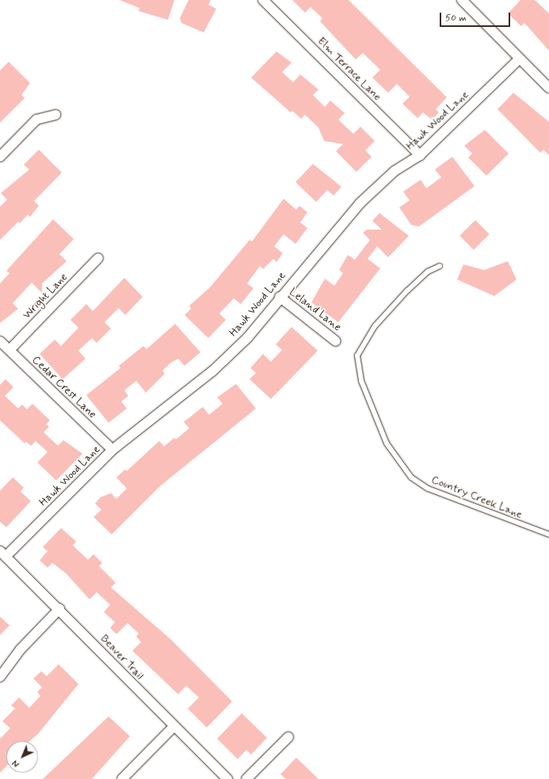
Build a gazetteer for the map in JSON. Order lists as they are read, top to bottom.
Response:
{
  "streets": {
    "street": [
      "Elm Terrace Lane",
      "Hawk Wood Lane",
      "Wright Lane",
      "Leland Lane",
      "Cedar Crest Lane",
      "Beaver Trail"
    ],
    "lane": ["Country Creek Lane"]
  },
  "crossings": [
    ["Elm Terrace Lane", "Hawk Wood Lane"],
    ["Hawk Wood Lane", "Leland Lane"],
    ["Hawk Wood Lane", "Cedar Crest Lane"],
    ["Hawk Wood Lane", "Beaver Trail"],
    ["Wright Lane", "Cedar Crest Lane"]
  ],
  "scale_bar": "50 m",
  "north": "bottom left"
}
